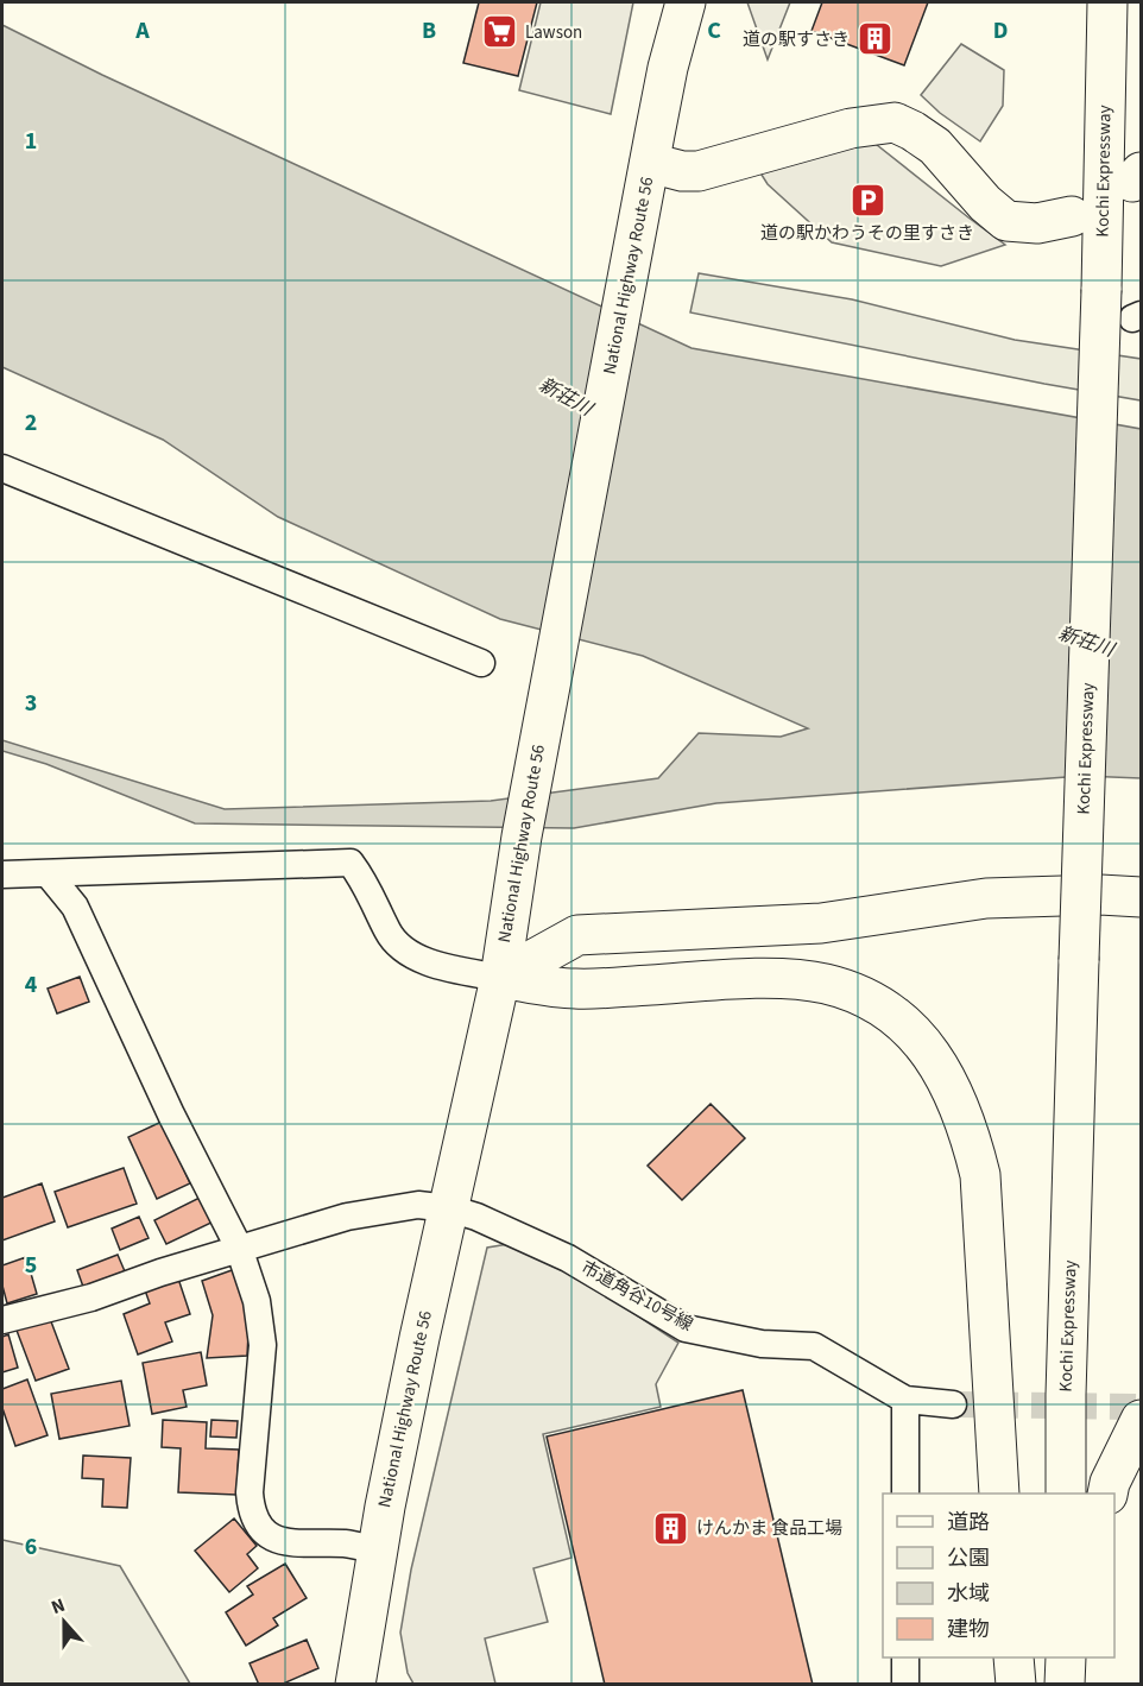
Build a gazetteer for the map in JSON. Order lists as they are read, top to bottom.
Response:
{
  "streets": {
    "highway": ["Kochi Expressway", "National Highway Route 56"],
    "street": ["市道角谷10号線"]
  },
  "crossings": [
    ["National Highway Route 56", "市道角谷10号線"]
  ],
  "water": ["新荘川"],
  "places": {
    "supermarket": ["Lawson"],
    "building": ["道の駅すさき", "けんかま 食品工場"],
    "parking": ["道の駅かわうその里すさき"]
  },
  "legend": [
    "道路",
    "公園",
    "水域",
    "建物"
  ],
  "north": "top",
  "grid": {
    "columns": [
      "A",
      "B",
      "C",
      "D"
    ],
    "rows": [
      "1",
      "2",
      "3",
      "4",
      "5",
      "6"
    ]
  }
}
